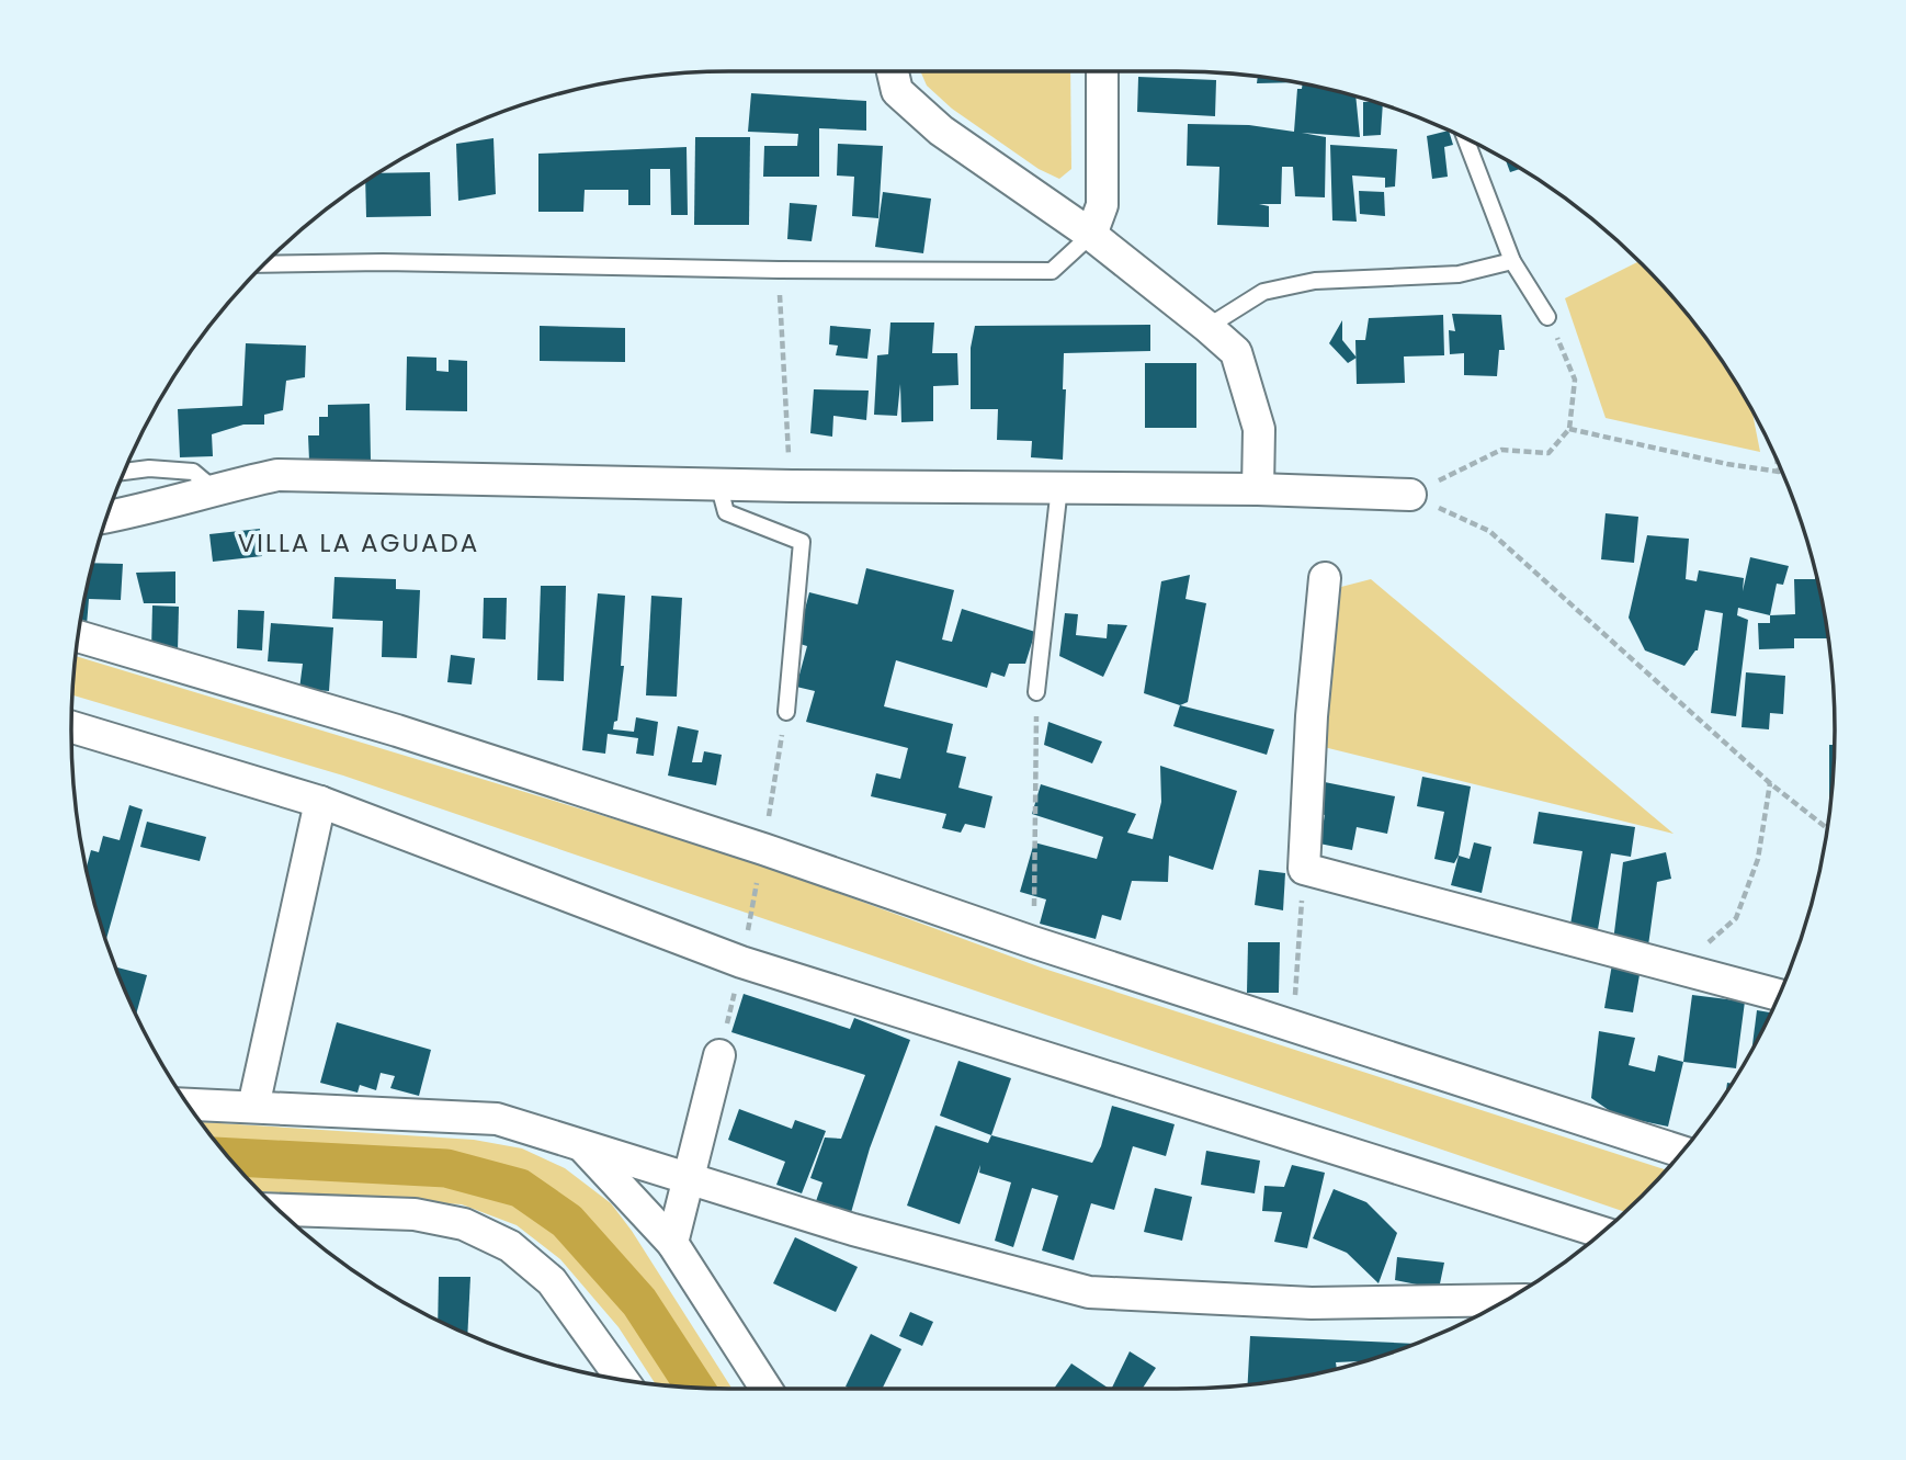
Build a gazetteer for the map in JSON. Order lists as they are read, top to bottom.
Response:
{
  "districts": ["VILLA LA AGUADA"]
}
